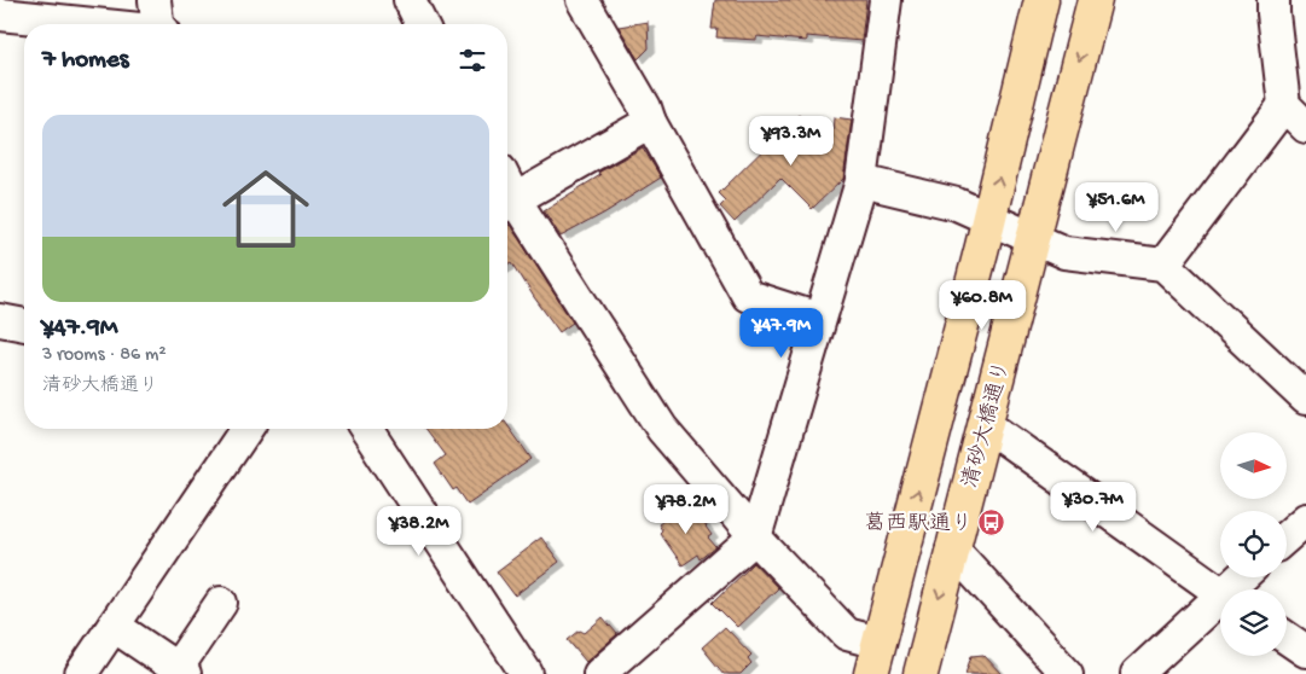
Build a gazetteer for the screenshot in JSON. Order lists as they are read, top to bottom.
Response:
{
  "streets": {
    "main road": ["清砂大橋通り"]
  },
  "places": {
    "bus stop": ["葛西駅通り"]
  },
  "north": "right",
  "page": {
    "heading": "7 homes",
    "list": [
      {
        "name": "¥47.9M",
        "note": "3 rooms · 86 m² · 清砂大橋通り"
      }
    ],
    "price": [
      "¥93.3M",
      "¥51.6M",
      "¥60.8M",
      "¥47.9M",
      "¥30.7M",
      "¥78.2M",
      "¥38.2M"
    ]
  }
}
